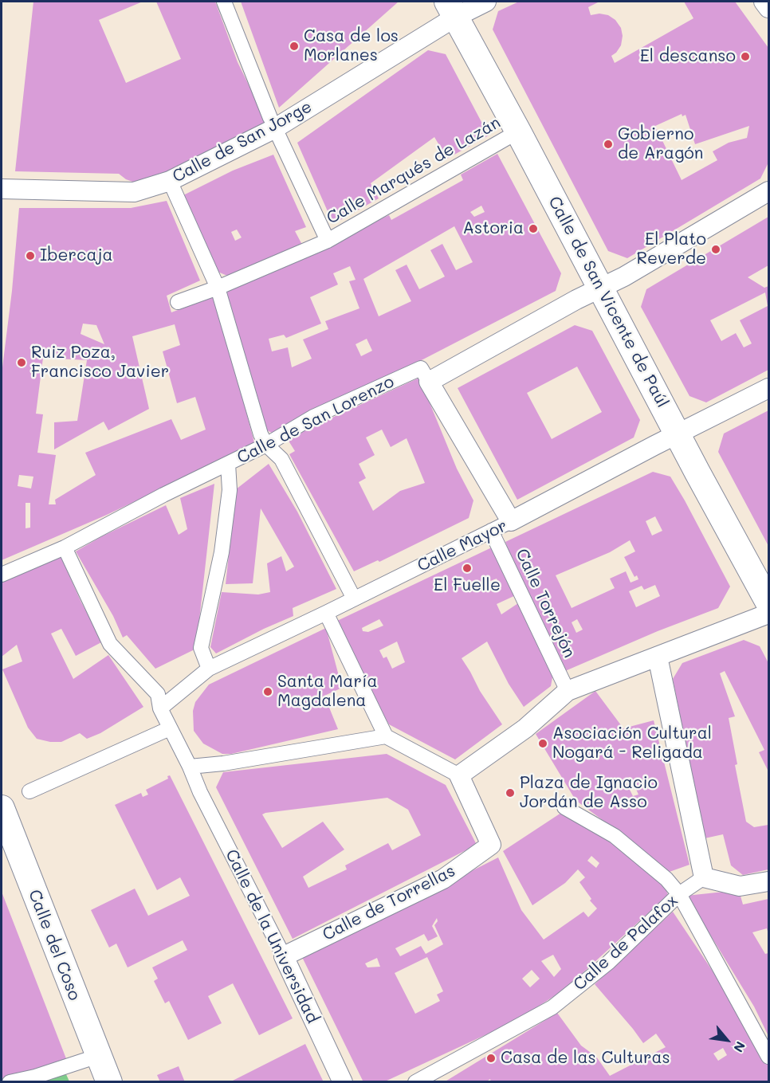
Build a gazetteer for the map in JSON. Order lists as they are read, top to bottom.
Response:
{
  "streets": {
    "street": [
      "Calle de San Jorge",
      "Calle Marqués de Lazán",
      "Calle de San Vicente de Paúl",
      "Calle de San Lorenzo",
      "Calle Mayor",
      "Calle Torrejón",
      "Calle de Torrellas",
      "Calle de la Universidad",
      "Calle de Palafox",
      "Calle del Coso"
    ]
  },
  "crossings": [
    ["Calle de San Jorge", "Calle de San Vicente de Paúl"],
    ["Calle Marqués de Lazán", "Calle de San Vicente de Paúl"],
    ["Calle de San Vicente de Paúl", "Calle Mayor"],
    ["Calle de San Lorenzo", "Calle de la Universidad"],
    ["Calle Mayor", "Calle Torrejón"],
    ["Calle Mayor", "Calle de la Universidad"],
    ["Calle de Torrellas", "Calle de la Universidad"]
  ],
  "places": [
    "Casa de los Morlanes",
    "El descanso",
    "Gobierno de Aragón",
    "Astoria",
    "El Plato Reverde",
    "Ibercaja",
    "Ruiz Poza, Francisco Javier",
    "El Fuelle",
    "Santa María Magdalena",
    "Asociación Cultural Nogará - Religada",
    "Plaza de Ignacio Jordán de Asso",
    "Casa de las Culturas"
  ],
  "north": "bottom right"
}
